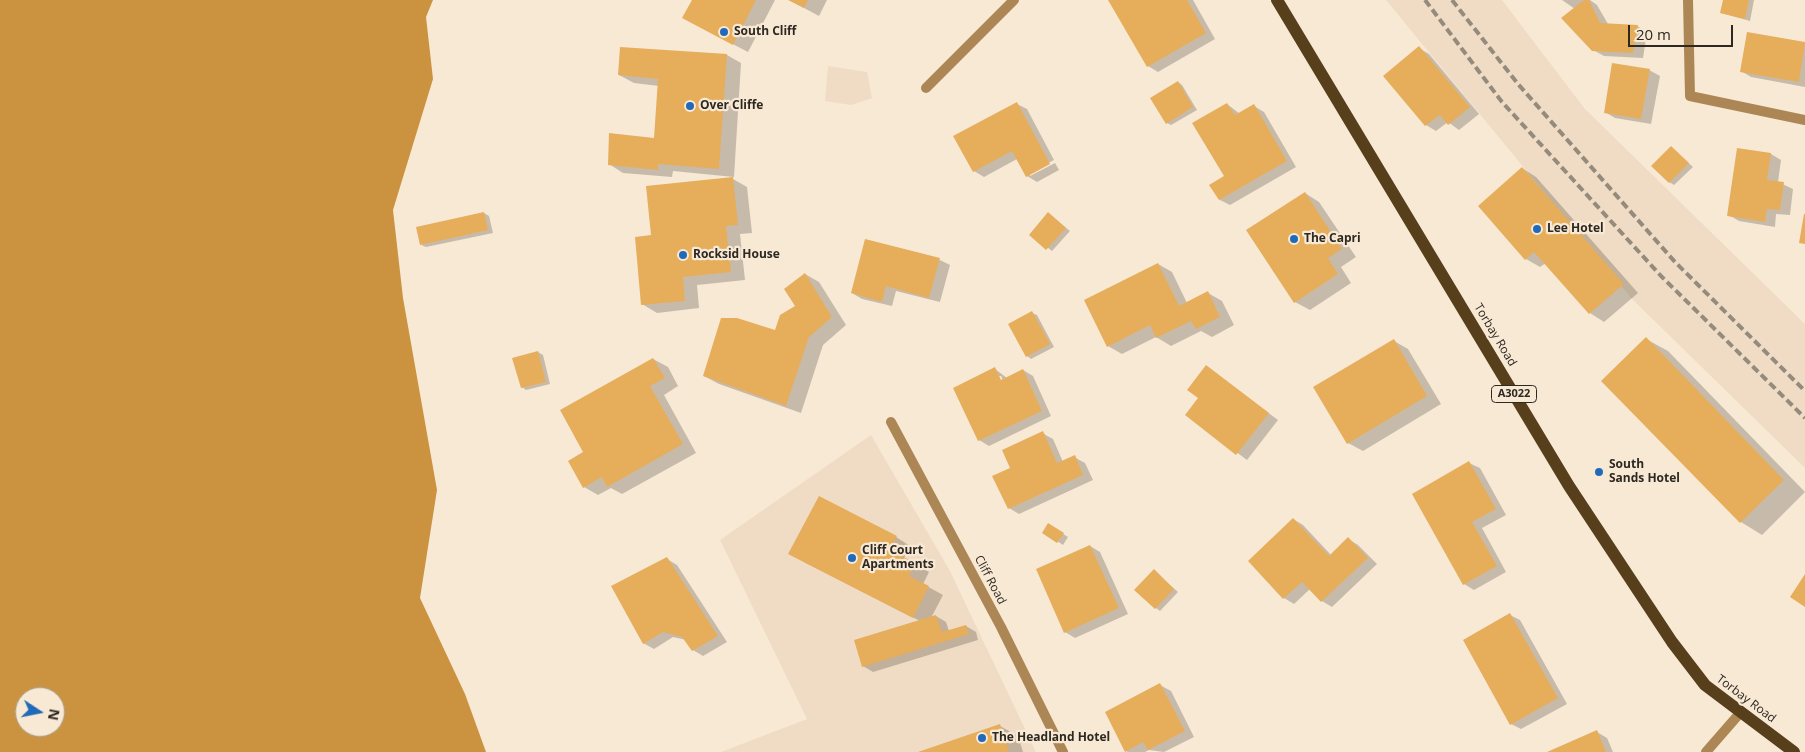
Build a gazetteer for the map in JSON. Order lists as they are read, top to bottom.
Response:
{
  "streets": {
    "main road": ["Torbay Road", "A3022"],
    "street": ["Cliff Road"]
  },
  "places": [
    "South Cliff",
    "Over Cliffe",
    "Lee Hotel",
    "The Capri",
    "Rocksid House",
    "South Sands Hotel",
    "Cliff Court Apartments",
    "The Headland Hotel"
  ],
  "scale_bar": "20 m",
  "north": "right"
}
